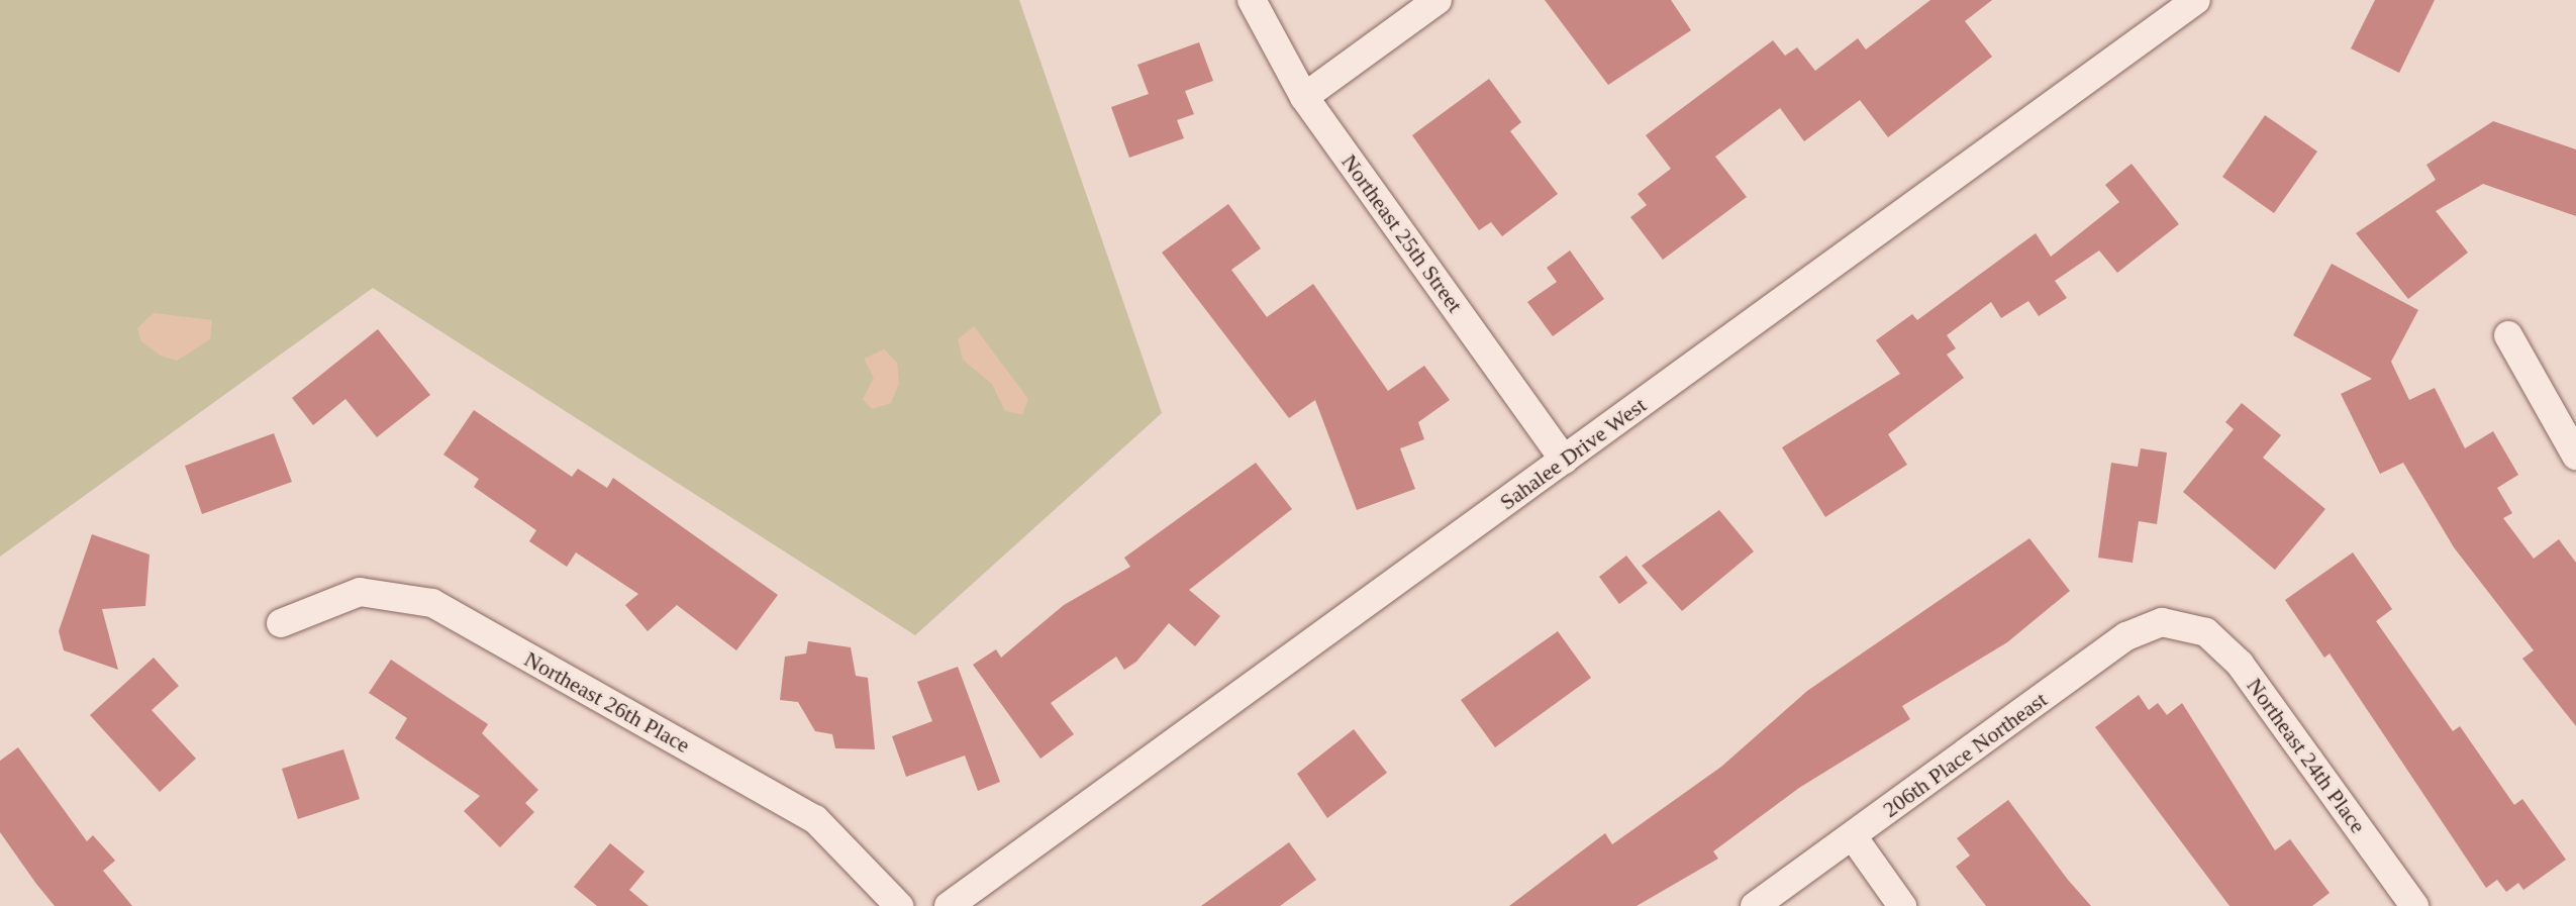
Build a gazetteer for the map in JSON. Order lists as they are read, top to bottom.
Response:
{
  "streets": {
    "street": [
      "Northeast 25th Street",
      "Sahalee Drive West",
      "Northeast 26th Place",
      "206th Place Northeast",
      "Northeast 24th Place"
    ]
  },
  "crossings": [
    ["Northeast 25th Street", "Sahalee Drive West"],
    ["206th Place Northeast", "Northeast 24th Place"]
  ]
}
